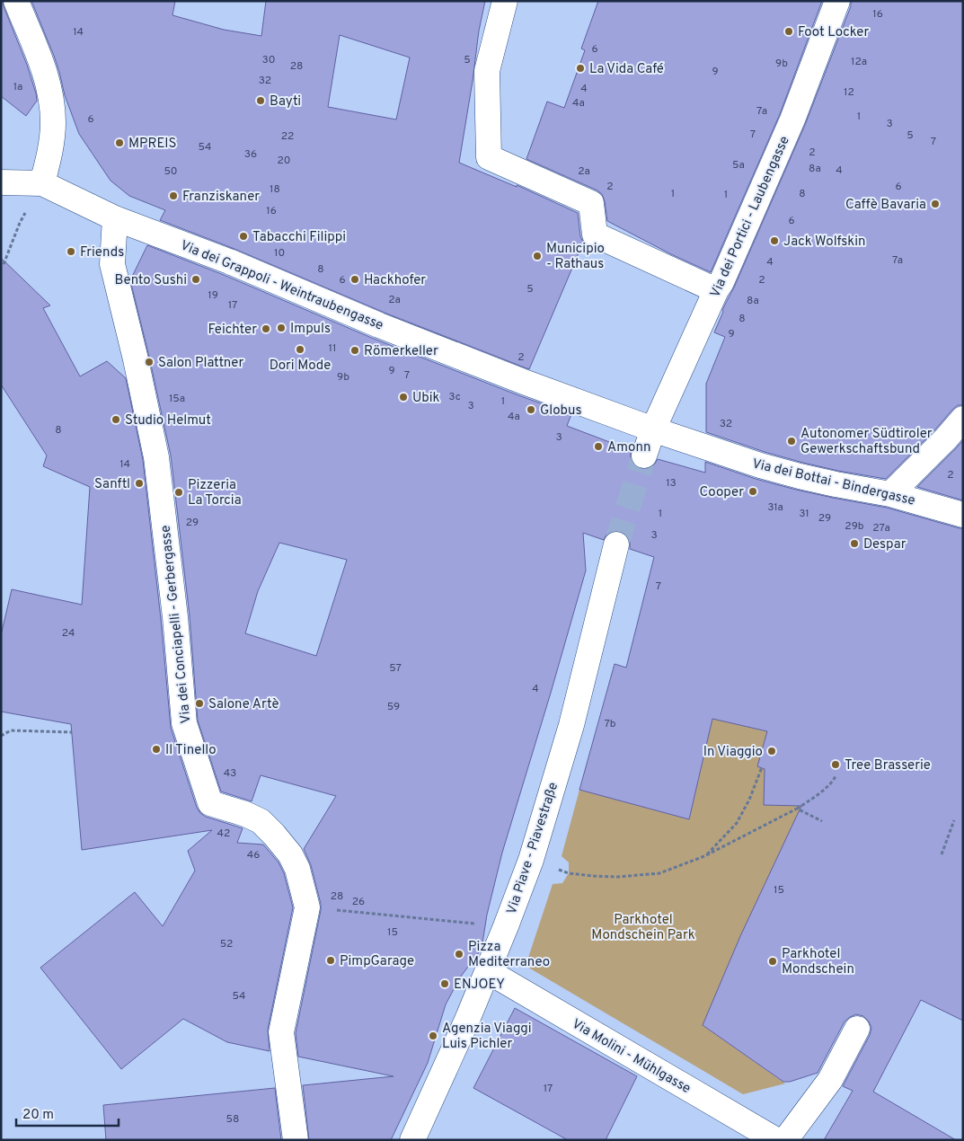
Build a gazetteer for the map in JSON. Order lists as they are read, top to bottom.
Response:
{
  "streets": {
    "street": [
      "Via dei Portici - Laubengasse",
      "Via dei Grappoli - Weintraubengasse",
      "Via dei Bottai - Bindergasse",
      "Via dei Conciapelli - Gerbergasse",
      "Via Piave - Piavestraße",
      "Via Molini - Mühlgasse"
    ]
  },
  "crossings": [
    ["Via dei Portici - Laubengasse", "Via dei Grappoli - Weintraubengasse"],
    ["Via dei Portici - Laubengasse", "Via dei Bottai - Bindergasse"],
    ["Via dei Grappoli - Weintraubengasse", "Via dei Bottai - Bindergasse"],
    ["Via dei Grappoli - Weintraubengasse", "Via dei Conciapelli - Gerbergasse"],
    ["Via Piave - Piavestraße", "Via Molini - Mühlgasse"]
  ],
  "parks": ["Parkhotel Mondschein Park"],
  "places": [
    "Foot Locker",
    "La Vida Café",
    "Bayti",
    "MPREIS",
    "Franziskaner",
    "Caffè Bavaria",
    "Tabacchi Filippi",
    "Jack Wolfskin",
    "Friends",
    "Municipio - Rathaus",
    "Bento Sushi",
    "Hackhofer",
    "Impuls",
    "Feichter",
    "Dori Mode",
    "Römerkeller",
    "Salon Plattner",
    "Ubik",
    "Globus",
    "Studio Helmut",
    "Autonomer Südtiroler Gewerkschaftsbund",
    "Amonn",
    "Sanftl",
    "Cooper",
    "Pizzeria La Torcia",
    "Despar",
    "Salone Artè",
    "Il Tinello",
    "In Viaggio",
    "Tree Brasserie",
    "Pizza Mediterraneo",
    "PimpGarage",
    "Parkhotel Mondschein",
    "ENJOEY",
    "Agenzia Viaggi Luis Pichler"
  ],
  "house_numbers": [
    "16",
    "14",
    "6",
    "30",
    "5",
    "12a",
    "9b",
    "28",
    "9",
    "32",
    "1a",
    "4",
    "12",
    "4a",
    "7a",
    "1",
    "6",
    "3",
    "7",
    "5",
    "22",
    "7",
    "54",
    "2",
    "36",
    "20",
    "5a",
    "8a",
    "4",
    "50",
    "2a",
    "2",
    "6",
    "18",
    "1",
    "8",
    "1",
    "16",
    "6",
    "10",
    "7a",
    "4",
    "8",
    "6",
    "2",
    "5",
    "19",
    "2a",
    "8a",
    "17",
    "8",
    "9",
    "11",
    "2",
    "9",
    "7",
    "9b",
    "3c",
    "15a",
    "1",
    "3",
    "4a",
    "32",
    "8",
    "3",
    "14",
    "2",
    "13",
    "31a",
    "1",
    "31",
    "29",
    "29",
    "29b",
    "27a",
    "3",
    "7",
    "24",
    "57",
    "4",
    "59",
    "7b",
    "43",
    "42",
    "46",
    "15",
    "28",
    "26",
    "15",
    "52",
    "54",
    "17",
    "58"
  ],
  "scale_bar": "20 m"
}
